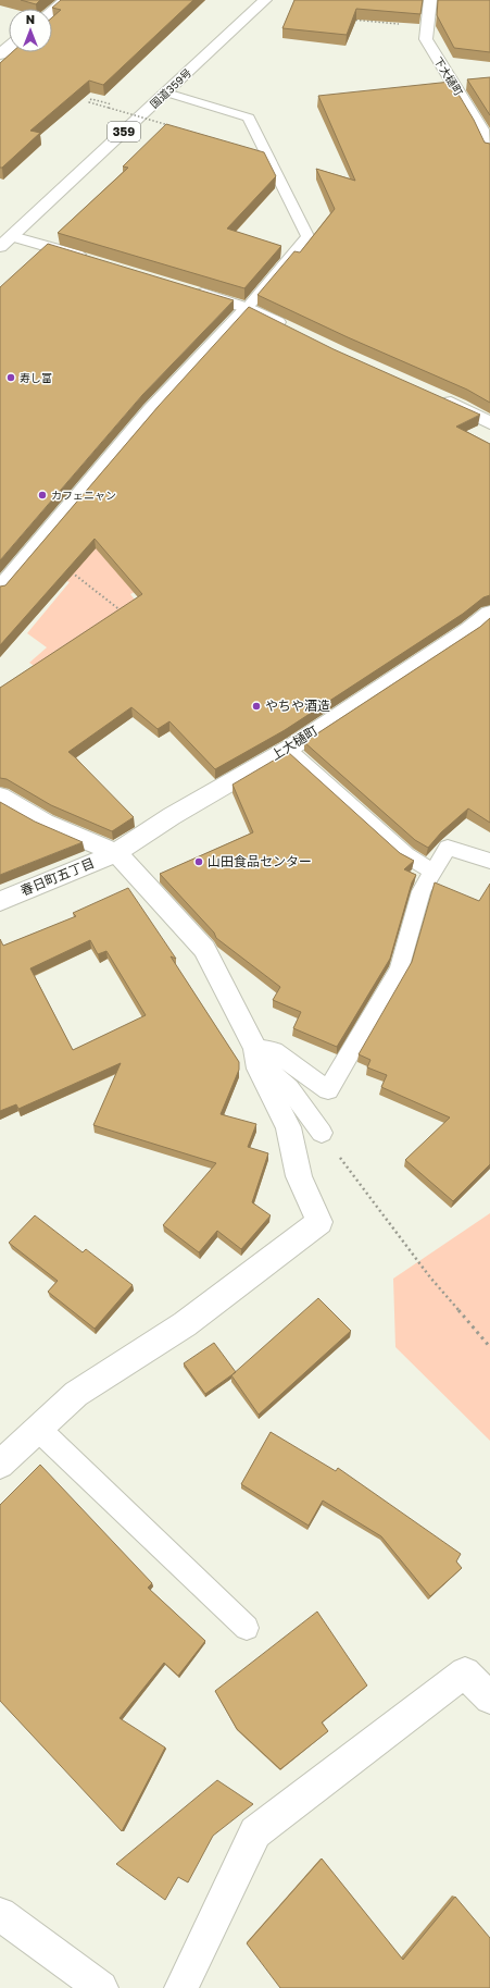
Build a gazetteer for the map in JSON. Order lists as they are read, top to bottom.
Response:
{
  "streets": {
    "main road": [
      "下大樋町",
      "国道359号",
      "359",
      "上大樋町",
      "春日町五丁目"
    ]
  },
  "crossings": [
    ["上大樋町", "春日町五丁目"]
  ],
  "places": [
    "寿し富",
    "カフェニャン",
    "やちや酒造",
    "山田食品センター"
  ],
  "north": "top"
}
